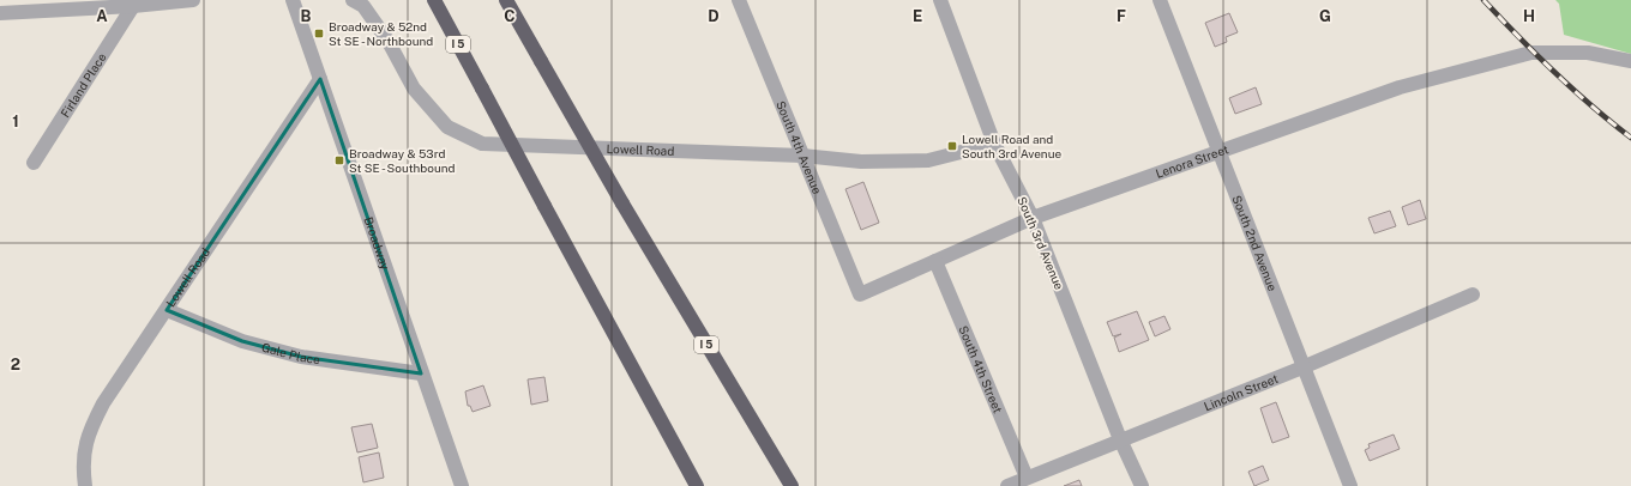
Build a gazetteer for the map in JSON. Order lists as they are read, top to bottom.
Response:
{
  "streets": {
    "highway": ["I 5"],
    "street": [
      "Firland Place",
      "South 4th Avenue",
      "Lowell Road",
      "Lenora Street",
      "Broadway",
      "South 3rd Avenue",
      "South 2nd Avenue",
      "Gale Place",
      "South 4th Street",
      "Lincoln Street"
    ]
  },
  "crossings": [
    ["South 4th Avenue", "Lowell Road"],
    ["South 4th Avenue", "Lenora Street"],
    ["Lowell Road", "Broadway"],
    ["Lowell Road", "South 3rd Avenue"],
    ["Lowell Road", "Gale Place"],
    ["Lenora Street", "South 3rd Avenue"],
    ["Lenora Street", "South 2nd Avenue"],
    ["Lenora Street", "South 4th Street"],
    ["Broadway", "Gale Place"],
    ["South 3rd Avenue", "Lincoln Street"],
    ["South 2nd Avenue", "Lincoln Street"],
    ["South 4th Street", "Lincoln Street"]
  ],
  "places": {
    "transit": ["Broadway & 52nd St SE - Northbound", "Lowell Road and South 3rd Avenue", "Broadway & 53rd St SE - Southbound"]
  },
  "grid": {
    "columns": [
      "A",
      "B",
      "C",
      "D",
      "E",
      "F",
      "G",
      "H"
    ],
    "rows": ["1", "2"]
  }
}
